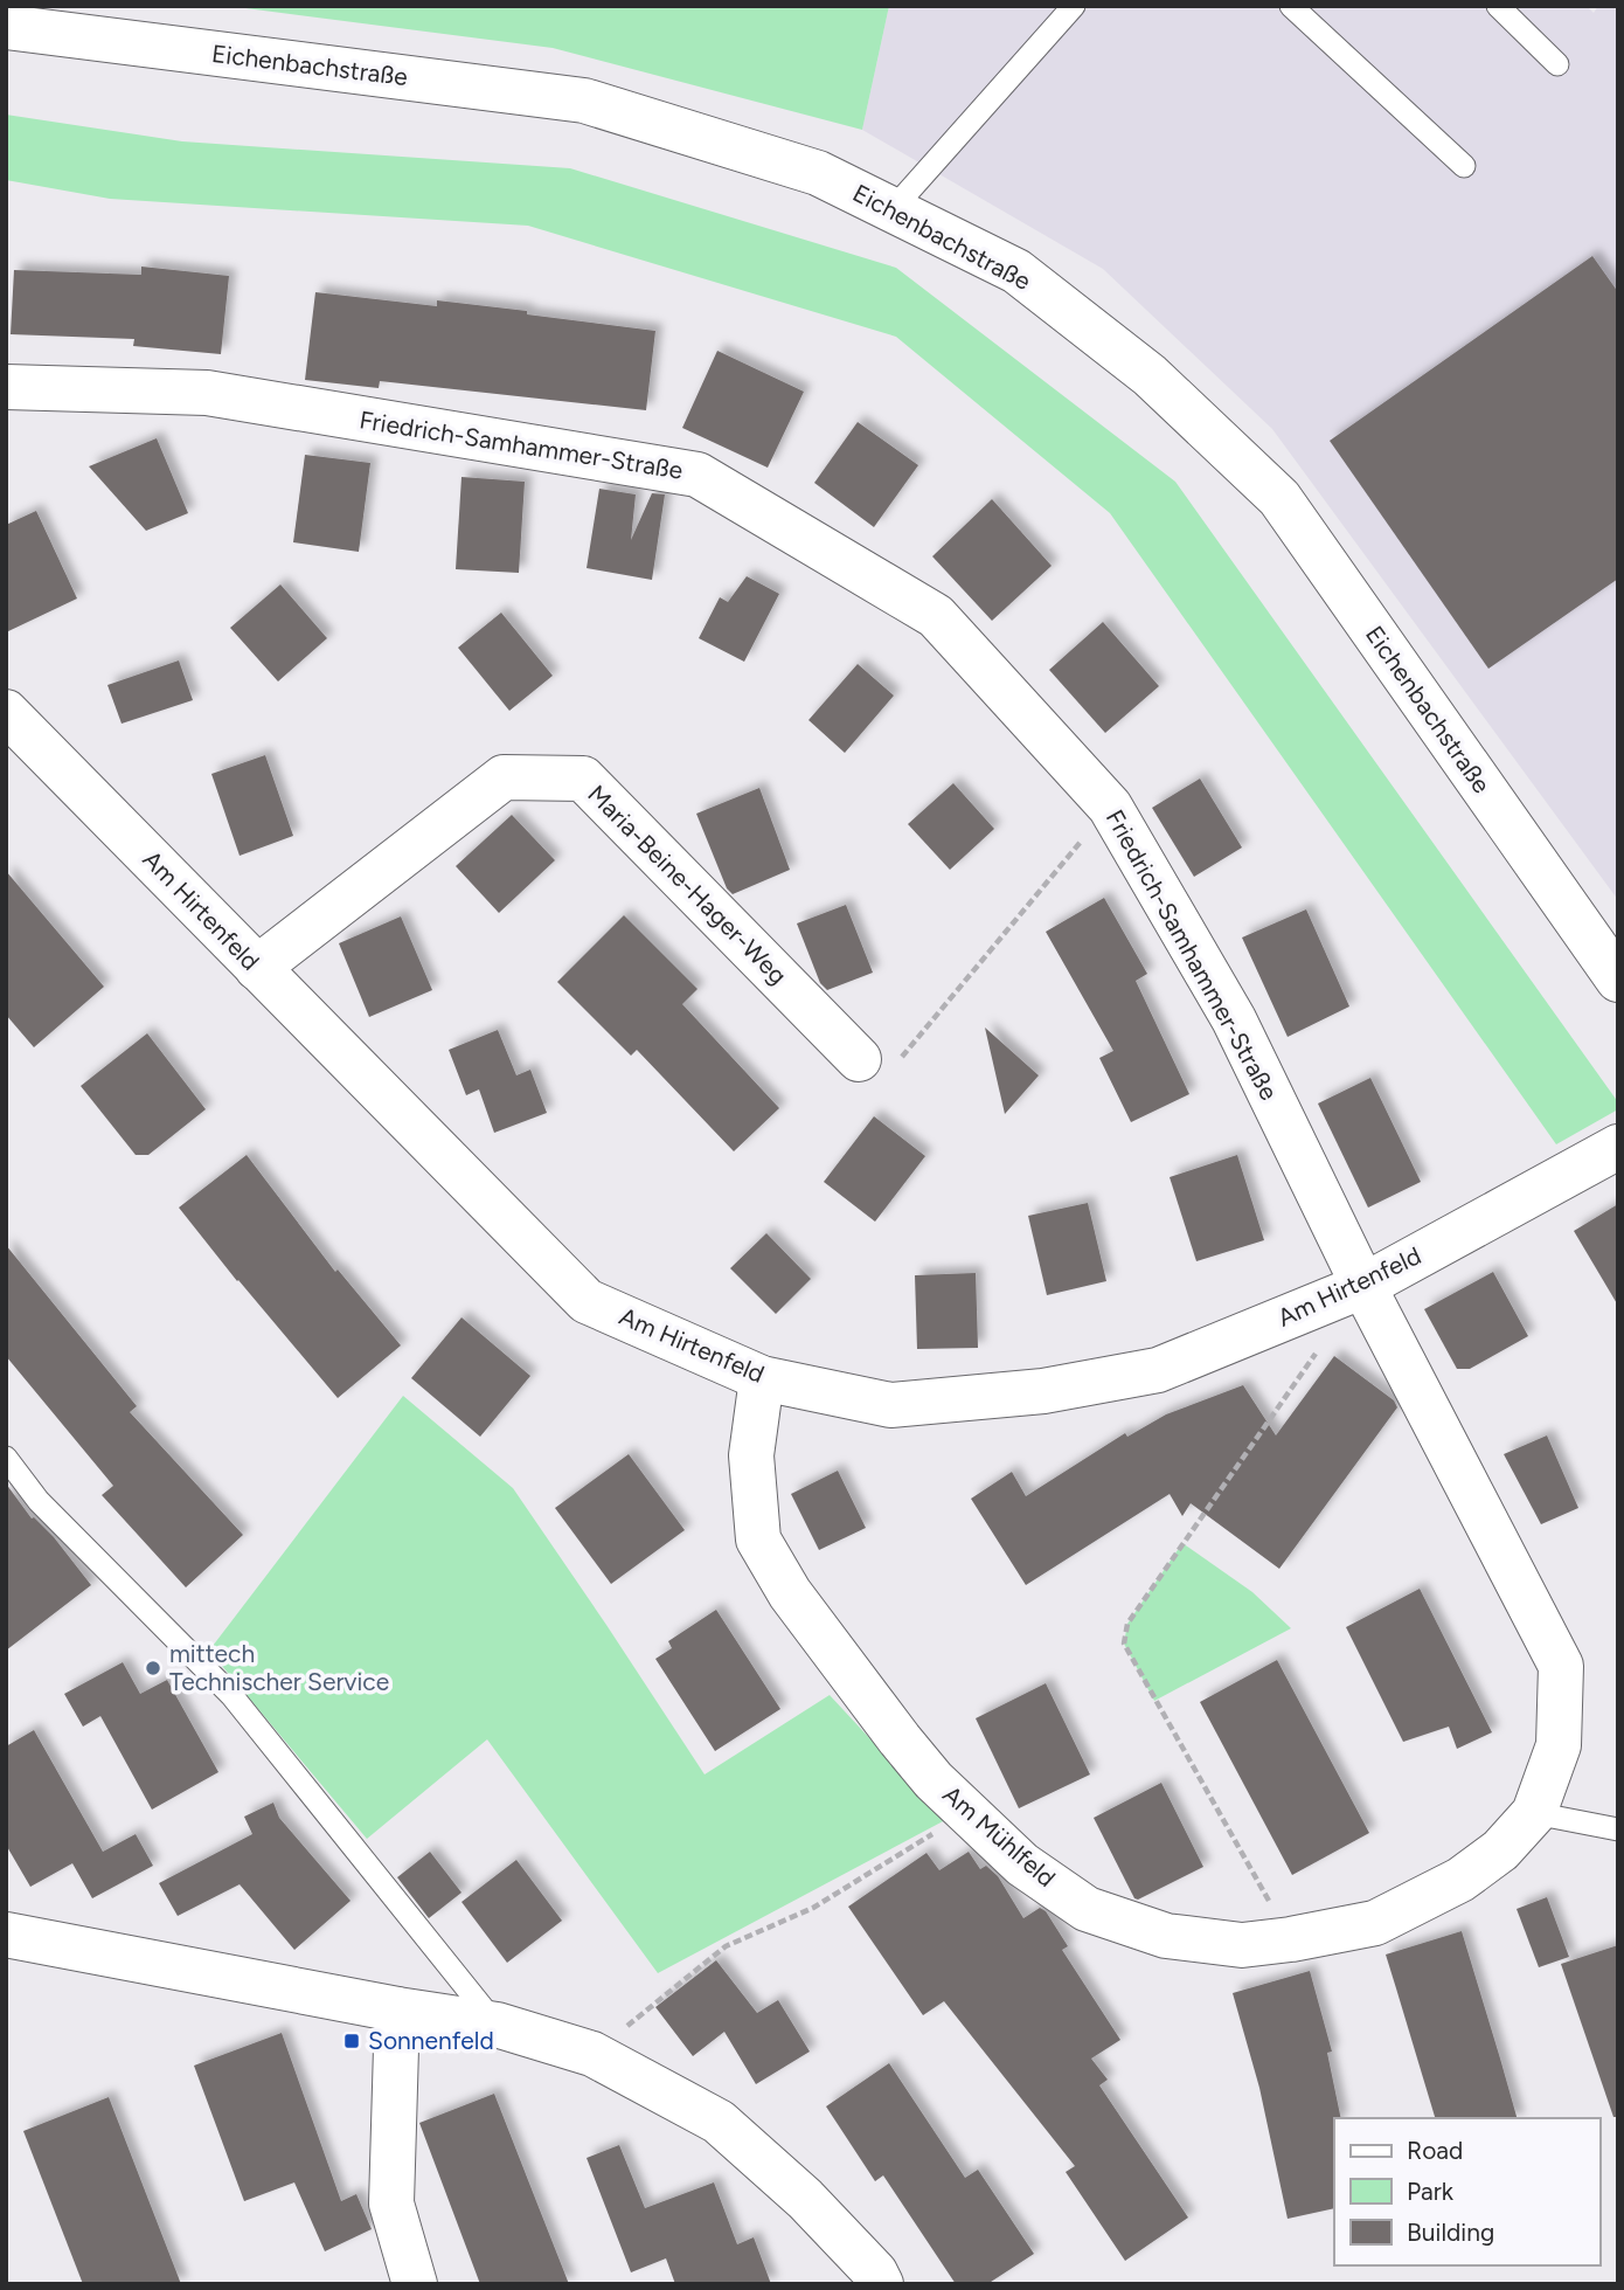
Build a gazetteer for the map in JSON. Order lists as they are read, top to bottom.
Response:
{
  "streets": {
    "street": [
      "Eichenbachstraße",
      "Friedrich-Samhammer-Straße",
      "Maria-Beine-Hager-Weg",
      "Am Hirtenfeld",
      "Am Mühlfeld"
    ]
  },
  "crossings": [
    ["Friedrich-Samhammer-Straße", "Am Hirtenfeld"],
    ["Friedrich-Samhammer-Straße", "Am Mühlfeld"],
    ["Maria-Beine-Hager-Weg", "Am Hirtenfeld"],
    ["Am Hirtenfeld", "Am Mühlfeld"]
  ],
  "places": {
    "other": ["mittech Technischer Service"],
    "transit": ["Sonnenfeld"]
  },
  "legend": ["Road", "Park", "Building"]
}
